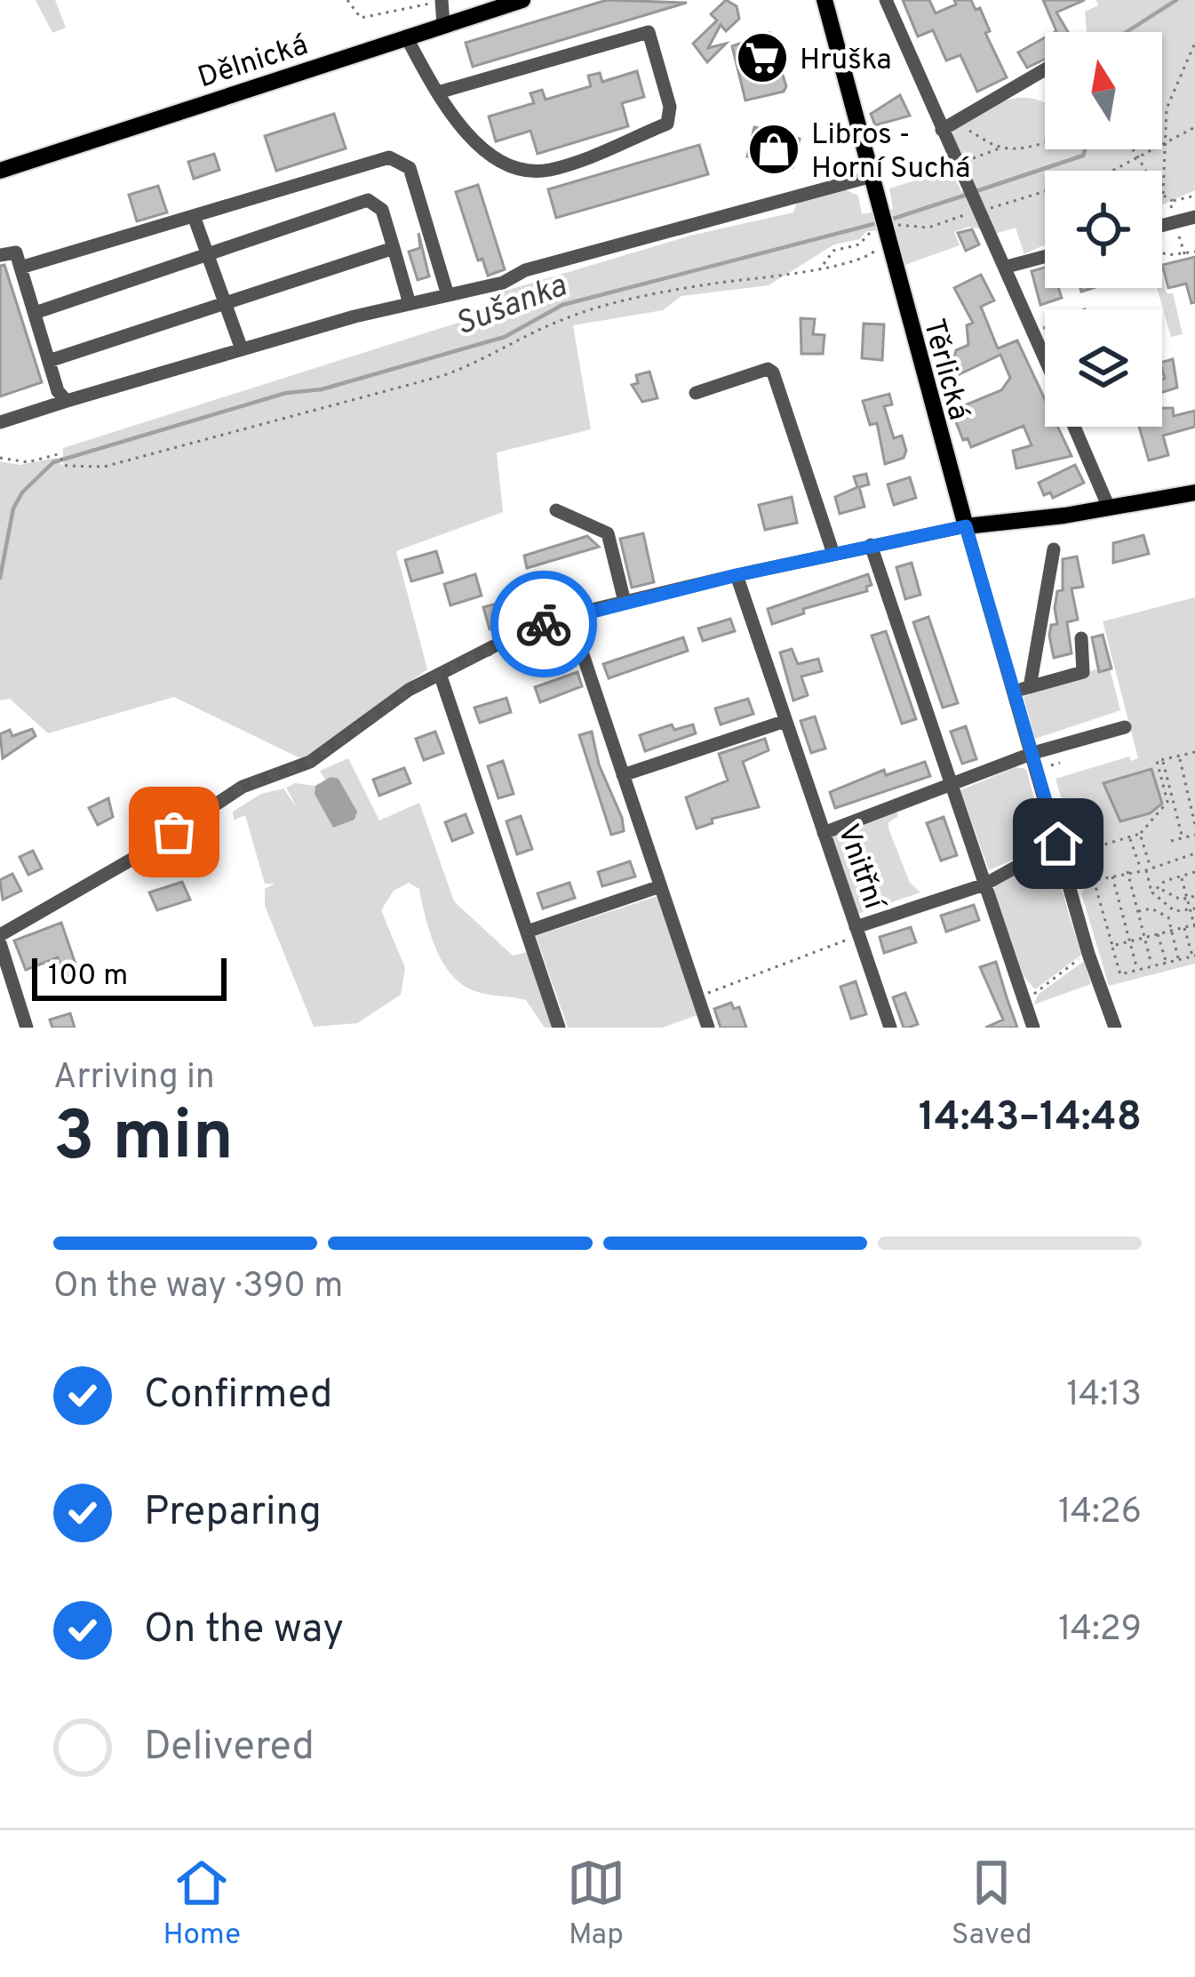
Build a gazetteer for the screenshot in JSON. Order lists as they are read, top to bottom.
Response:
{
  "streets": {
    "main road": ["Dělnická", "Těrlická"],
    "street": ["Vnitřní"]
  },
  "water": ["Sušanka"],
  "places": {
    "supermarket": ["Hruška"],
    "shop": ["Libros - Horní Suchá"]
  },
  "scale_bar": "100 m",
  "north": "top",
  "page": {
    "scale": "100 m",
    "heading": ["3 min", "Arriving in", "14:43–14:48"],
    "bar": "On the way · 390 m",
    "list": [
      ["Confirmed", "14:13"],
      ["Preparing", "14:26"],
      ["On the way", "14:29"],
      "Delivered"
    ],
    "tabs": ["Home", "Map", "Saved"]
  }
}
